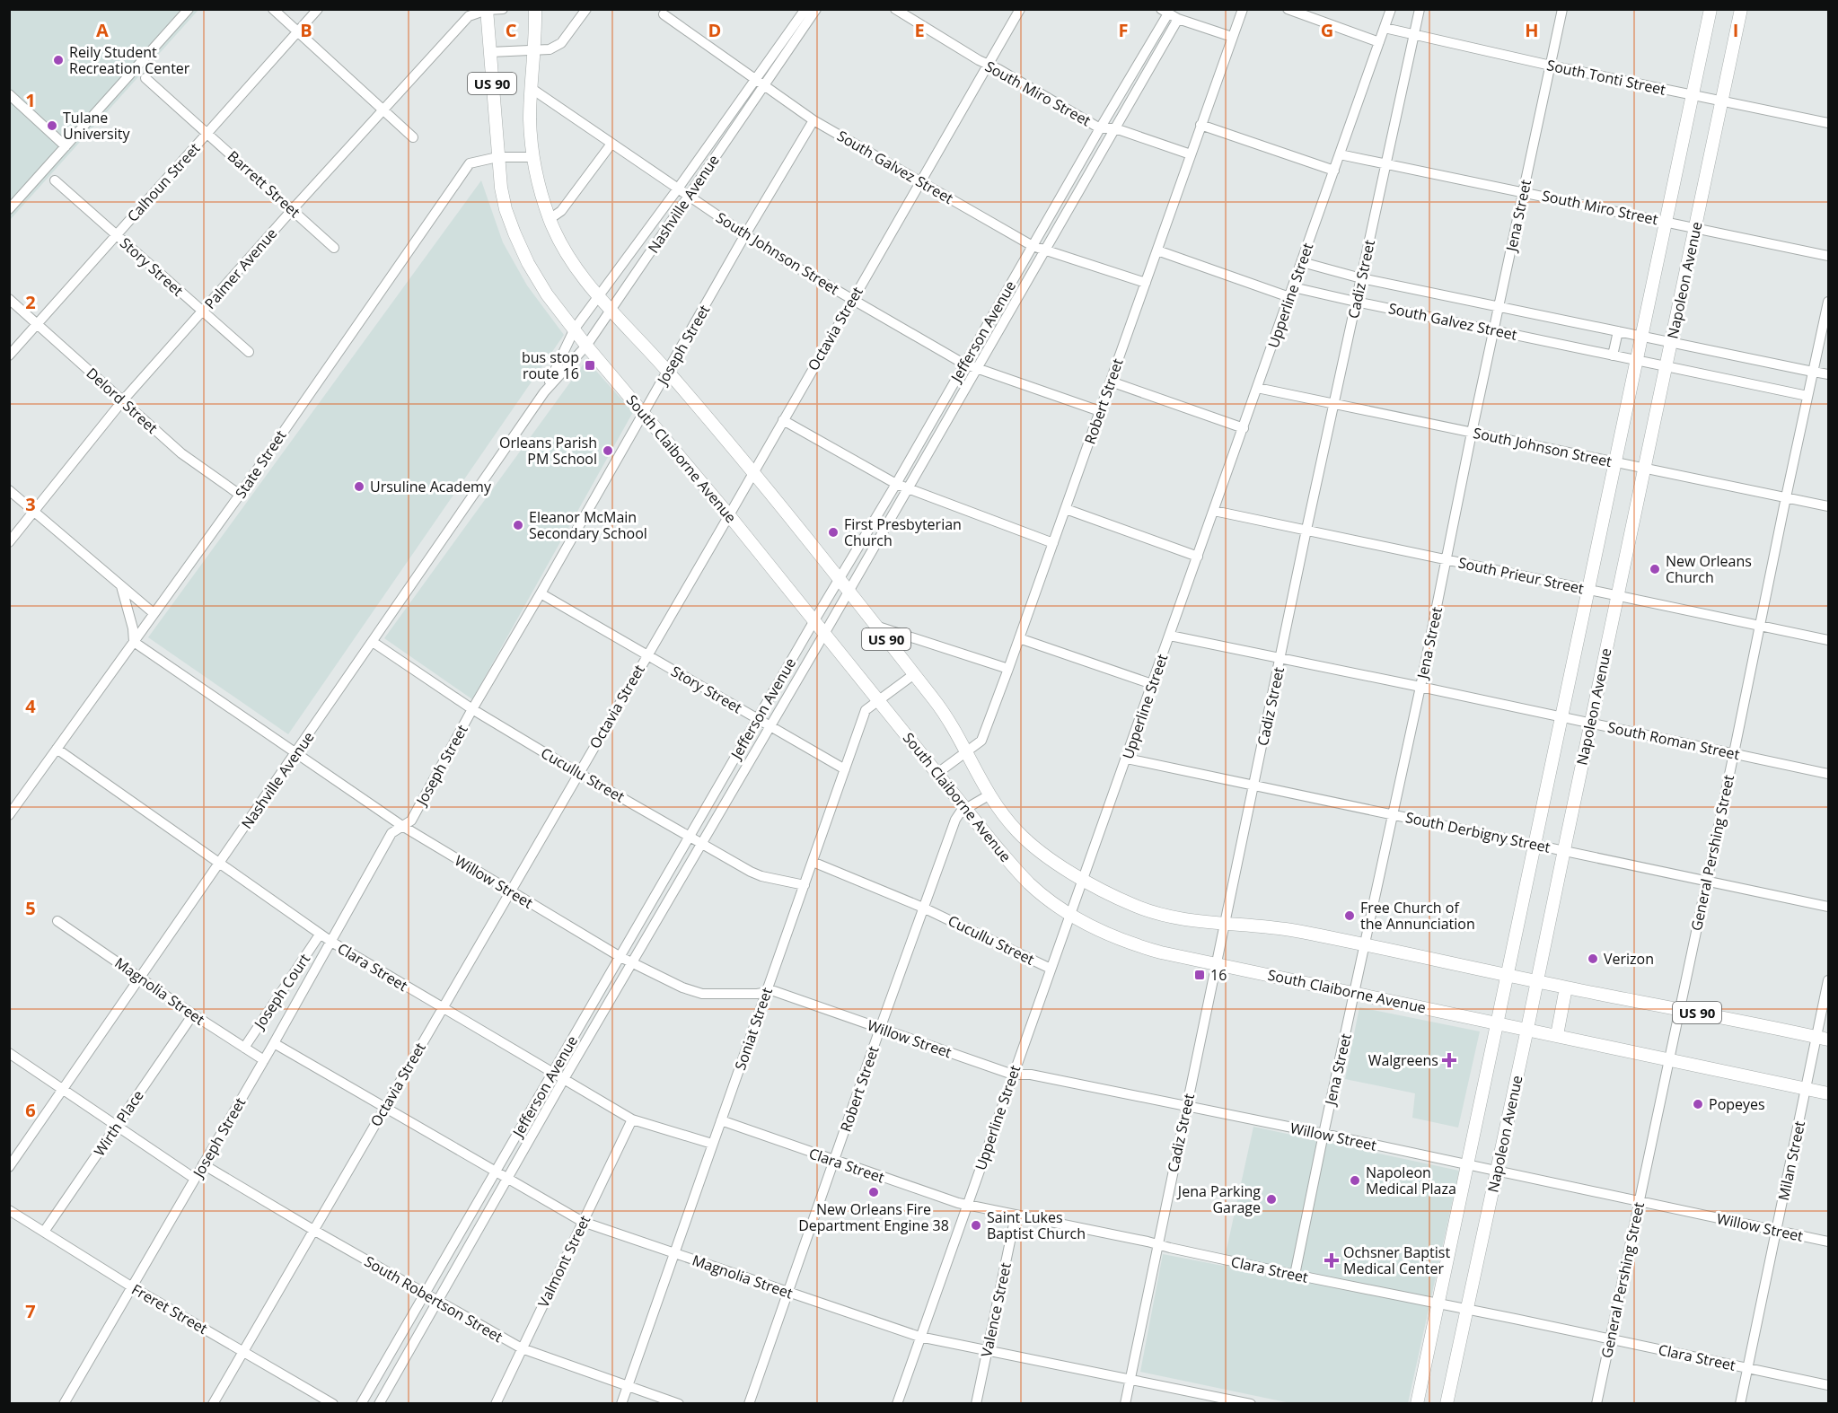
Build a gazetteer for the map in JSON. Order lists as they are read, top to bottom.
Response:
{
  "streets": {
    "main road": ["US 90", "Napoleon Avenue", "South Claiborne Avenue"],
    "street": [
      "South Tonti Street",
      "South Miro Street",
      "South Galvez Street",
      "Calhoun Street",
      "Barrett Street",
      "Nashville Avenue",
      "Jena Street",
      "South Johnson Street",
      "Story Street",
      "Palmer Avenue",
      "Cadiz Street",
      "Upperline Street",
      "Octavia Street",
      "Jefferson Avenue",
      "Joseph Street",
      "Delord Street",
      "Robert Street",
      "State Street",
      "South Prieur Street",
      "South Roman Street",
      "Cucullu Street",
      "South Derbigny Street",
      "General Pershing Street",
      "Willow Street",
      "Clara Street",
      "Magnolia Street",
      "Joseph Court",
      "Soniat Street",
      "Wirth Place",
      "Milan Street",
      "Valmont Street",
      "South Robertson Street",
      "Freret Street",
      "Valence Street"
    ]
  },
  "crossings": [
    ["South Tonti Street", "Jena Street"],
    ["South Tonti Street", "Cadiz Street"],
    ["South Tonti Street", "Napoleon Avenue"],
    ["South Tonti Street", "Upperline Street"],
    ["South Miro Street", "Jena Street"],
    ["South Miro Street", "Cadiz Street"],
    ["South Miro Street", "Napoleon Avenue"],
    ["South Miro Street", "Upperline Street"],
    ["South Miro Street", "Octavia Street"],
    ["South Miro Street", "Jefferson Avenue"],
    ["South Miro Street", "Robert Street"],
    ["South Galvez Street", "Nashville Avenue"],
    ["South Galvez Street", "Jena Street"],
    ["South Galvez Street", "Cadiz Street"],
    ["South Galvez Street", "Napoleon Avenue"],
    ["South Galvez Street", "Upperline Street"],
    ["South Galvez Street", "Octavia Street"],
    ["South Galvez Street", "Jefferson Avenue"],
    ["South Galvez Street", "Joseph Street"],
    ["South Galvez Street", "Robert Street"],
    ["South Galvez Street", "General Pershing Street"],
    ["Calhoun Street", "Barrett Street"],
    ["Calhoun Street", "Story Street"],
    ["Calhoun Street", "Delord Street"],
    ["Barrett Street", "Palmer Avenue"],
    ["Nashville Avenue", "South Johnson Street"],
    ["Nashville Avenue", "South Claiborne Avenue"],
    ["Nashville Avenue", "Cucullu Street"],
    ["Nashville Avenue", "Willow Street"],
    ["Nashville Avenue", "Clara Street"],
    ["Nashville Avenue", "Magnolia Street"],
    ["Jena Street", "South Johnson Street"],
    ["Jena Street", "South Claiborne Avenue"],
    ["Jena Street", "South Prieur Street"],
    ["Jena Street", "South Roman Street"],
    ["Jena Street", "South Derbigny Street"],
    ["Jena Street", "Willow Street"],
    ["Jena Street", "Clara Street"],
    ["South Johnson Street", "Cadiz Street"],
    ["South Johnson Street", "Napoleon Avenue"],
    ["South Johnson Street", "Upperline Street"],
    ["South Johnson Street", "Octavia Street"],
    ["South Johnson Street", "Jefferson Avenue"],
    ["South Johnson Street", "Joseph Street"],
    ["South Johnson Street", "Robert Street"],
    ["South Johnson Street", "South Claiborne Avenue"],
    ["South Johnson Street", "General Pershing Street"],
    ["Story Street", "Palmer Avenue"],
    ["Story Street", "Octavia Street"],
    ["Story Street", "Jefferson Avenue"],
    ["Story Street", "Joseph Street"],
    ["Story Street", "Soniat Street"],
    ["Palmer Avenue", "Delord Street"],
    ["Palmer Avenue", "South Claiborne Avenue"],
    ["Cadiz Street", "South Claiborne Avenue"],
    ["Cadiz Street", "South Prieur Street"],
    ["Cadiz Street", "South Roman Street"],
    ["Cadiz Street", "South Derbigny Street"],
    ["Cadiz Street", "Willow Street"],
    ["Cadiz Street", "Clara Street"],
    ["Cadiz Street", "Magnolia Street"],
    ["Napoleon Avenue", "South Claiborne Avenue"],
    ["Napoleon Avenue", "South Prieur Street"],
    ["Napoleon Avenue", "South Roman Street"],
    ["Napoleon Avenue", "South Derbigny Street"],
    ["Napoleon Avenue", "Willow Street"],
    ["Napoleon Avenue", "Clara Street"],
    ["Upperline Street", "South Claiborne Avenue"],
    ["Upperline Street", "South Prieur Street"],
    ["Upperline Street", "South Roman Street"],
    ["Upperline Street", "Cucullu Street"],
    ["Upperline Street", "South Derbigny Street"],
    ["Upperline Street", "Willow Street"],
    ["Upperline Street", "Clara Street"],
    ["Upperline Street", "Magnolia Street"],
    ["Octavia Street", "South Claiborne Avenue"],
    ["Octavia Street", "Cucullu Street"],
    ["Octavia Street", "Willow Street"],
    ["Octavia Street", "Clara Street"],
    ["Octavia Street", "Magnolia Street"],
    ["Octavia Street", "South Robertson Street"],
    ["Octavia Street", "Freret Street"],
    ["Jefferson Avenue", "South Claiborne Avenue"],
    ["Jefferson Avenue", "Cucullu Street"],
    ["Jefferson Avenue", "Willow Street"],
    ["Jefferson Avenue", "Clara Street"],
    ["Jefferson Avenue", "Magnolia Street"],
    ["Jefferson Avenue", "South Robertson Street"],
    ["Joseph Street", "South Claiborne Avenue"],
    ["Joseph Street", "Cucullu Street"],
    ["Joseph Street", "Willow Street"],
    ["Joseph Street", "Clara Street"],
    ["Joseph Street", "Magnolia Street"],
    ["Joseph Street", "South Robertson Street"],
    ["Joseph Street", "Freret Street"],
    ["Delord Street", "State Street"],
    ["Robert Street", "South Claiborne Avenue"],
    ["Robert Street", "Cucullu Street"],
    ["Robert Street", "Willow Street"],
    ["Robert Street", "Clara Street"],
    ["Robert Street", "Magnolia Street"],
    ["South Claiborne Avenue", "State Street"],
    ["South Claiborne Avenue", "General Pershing Street"],
    ["South Claiborne Avenue", "Soniat Street"],
    ["South Claiborne Avenue", "Milan Street"],
    ["State Street", "Willow Street"],
    ["State Street", "Clara Street"],
    ["South Prieur Street", "General Pershing Street"],
    ["South Roman Street", "General Pershing Street"],
    ["Cucullu Street", "Soniat Street"],
    ["South Derbigny Street", "General Pershing Street"],
    ["General Pershing Street", "Willow Street"],
    ["General Pershing Street", "Clara Street"],
    ["Willow Street", "Soniat Street"],
    ["Willow Street", "Milan Street"],
    ["Clara Street", "Joseph Court"],
    ["Clara Street", "Soniat Street"],
    ["Clara Street", "Milan Street"],
    ["Clara Street", "Valmont Street"],
    ["Clara Street", "Valence Street"],
    ["Magnolia Street", "Joseph Court"],
    ["Magnolia Street", "Soniat Street"],
    ["Magnolia Street", "Wirth Place"],
    ["Magnolia Street", "Valmont Street"],
    ["Magnolia Street", "Valence Street"],
    ["Soniat Street", "South Robertson Street"],
    ["Wirth Place", "Freret Street"],
    ["Valmont Street", "South Robertson Street"]
  ],
  "places": {
    "other": [
      "Reily Student Recreation Center",
      "Tulane University",
      "Orleans Parish PM School",
      "Ursuline Academy",
      "Eleanor McMain Secondary School",
      "First Presbyterian Church",
      "New Orleans Church",
      "Free Church of the Annunciation",
      "Verizon",
      "Popeyes",
      "Napoleon Medical Plaza",
      "New Orleans Fire Department Engine 38",
      "Jena Parking Garage",
      "Saint Lukes Baptist Church"
    ],
    "transit": ["bus stop route 16", "16"],
    "health": ["Walgreens", "Ochsner Baptist Medical Center"]
  },
  "grid": {
    "columns": [
      "A",
      "B",
      "C",
      "D",
      "E",
      "F",
      "G",
      "H",
      "I"
    ],
    "rows": [
      "1",
      "2",
      "3",
      "4",
      "5",
      "6",
      "7"
    ]
  }
}
